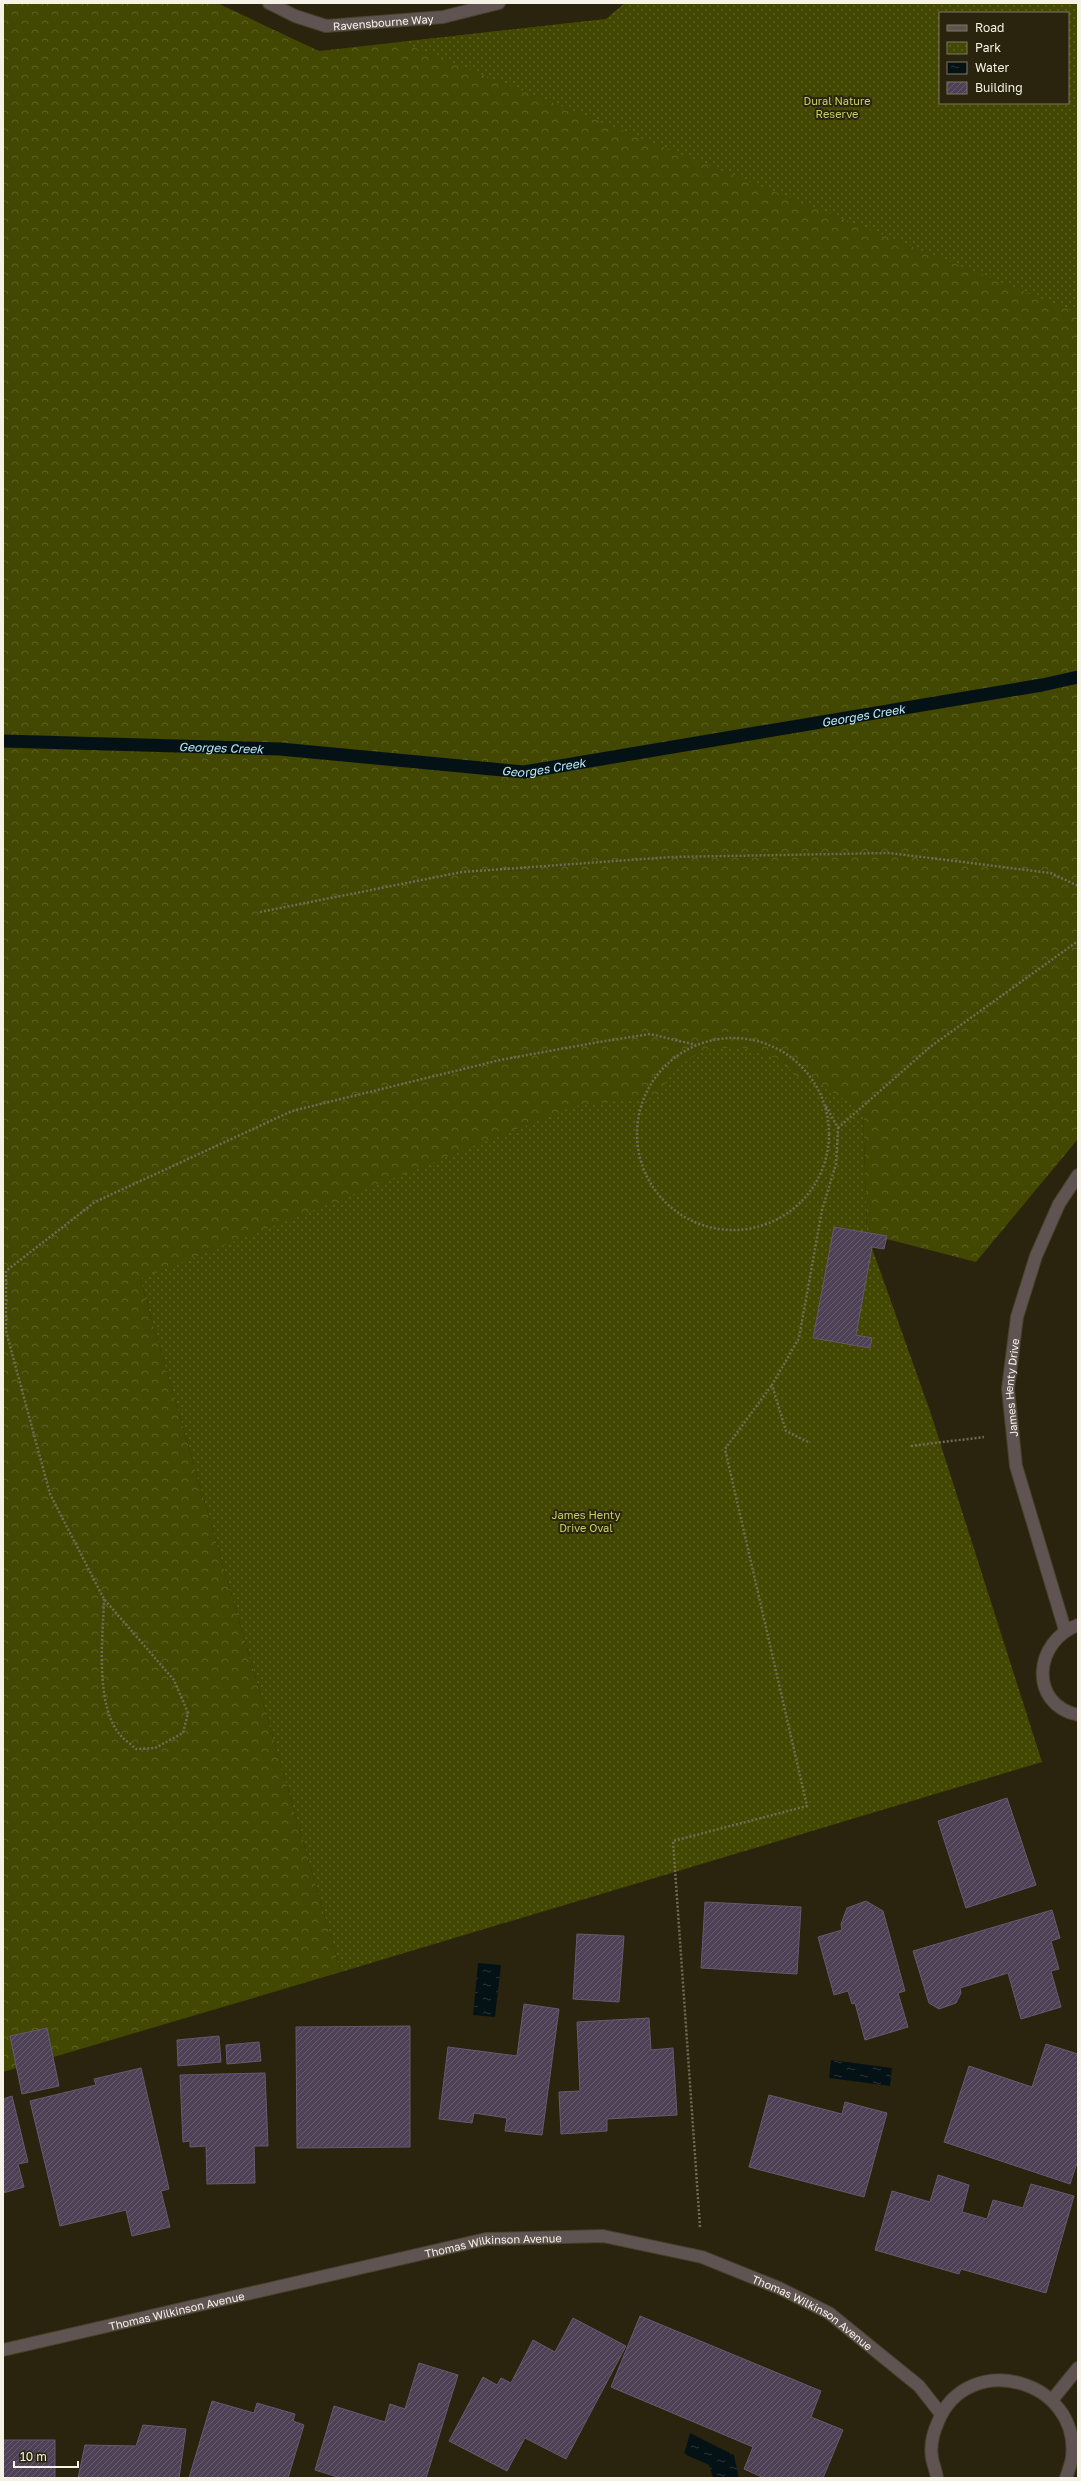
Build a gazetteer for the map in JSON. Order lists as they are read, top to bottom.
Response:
{
  "streets": {
    "street": ["Ravensbourne Way", "James Henty Drive", "Thomas Wilkinson Avenue"]
  },
  "water": ["Georges Creek"],
  "parks": ["Dural Nature Reserve", "James Henty Drive Oval"],
  "legend": [
    "Road",
    "Park",
    "Water",
    "Building"
  ],
  "scale_bar": "10 m"
}
